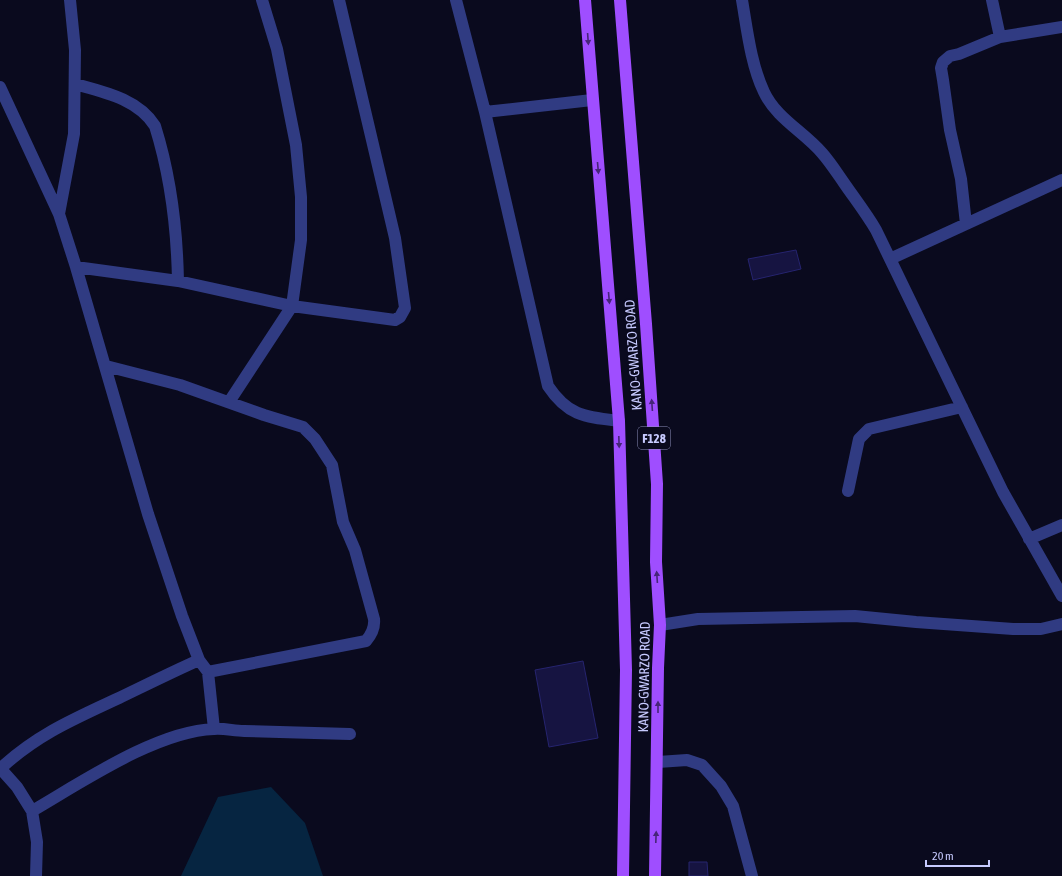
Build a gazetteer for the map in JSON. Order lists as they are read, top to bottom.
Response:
{
  "streets": {
    "main road": ["KANO-GWARZO ROAD", "F128"]
  },
  "scale_bar": "20 m"
}
